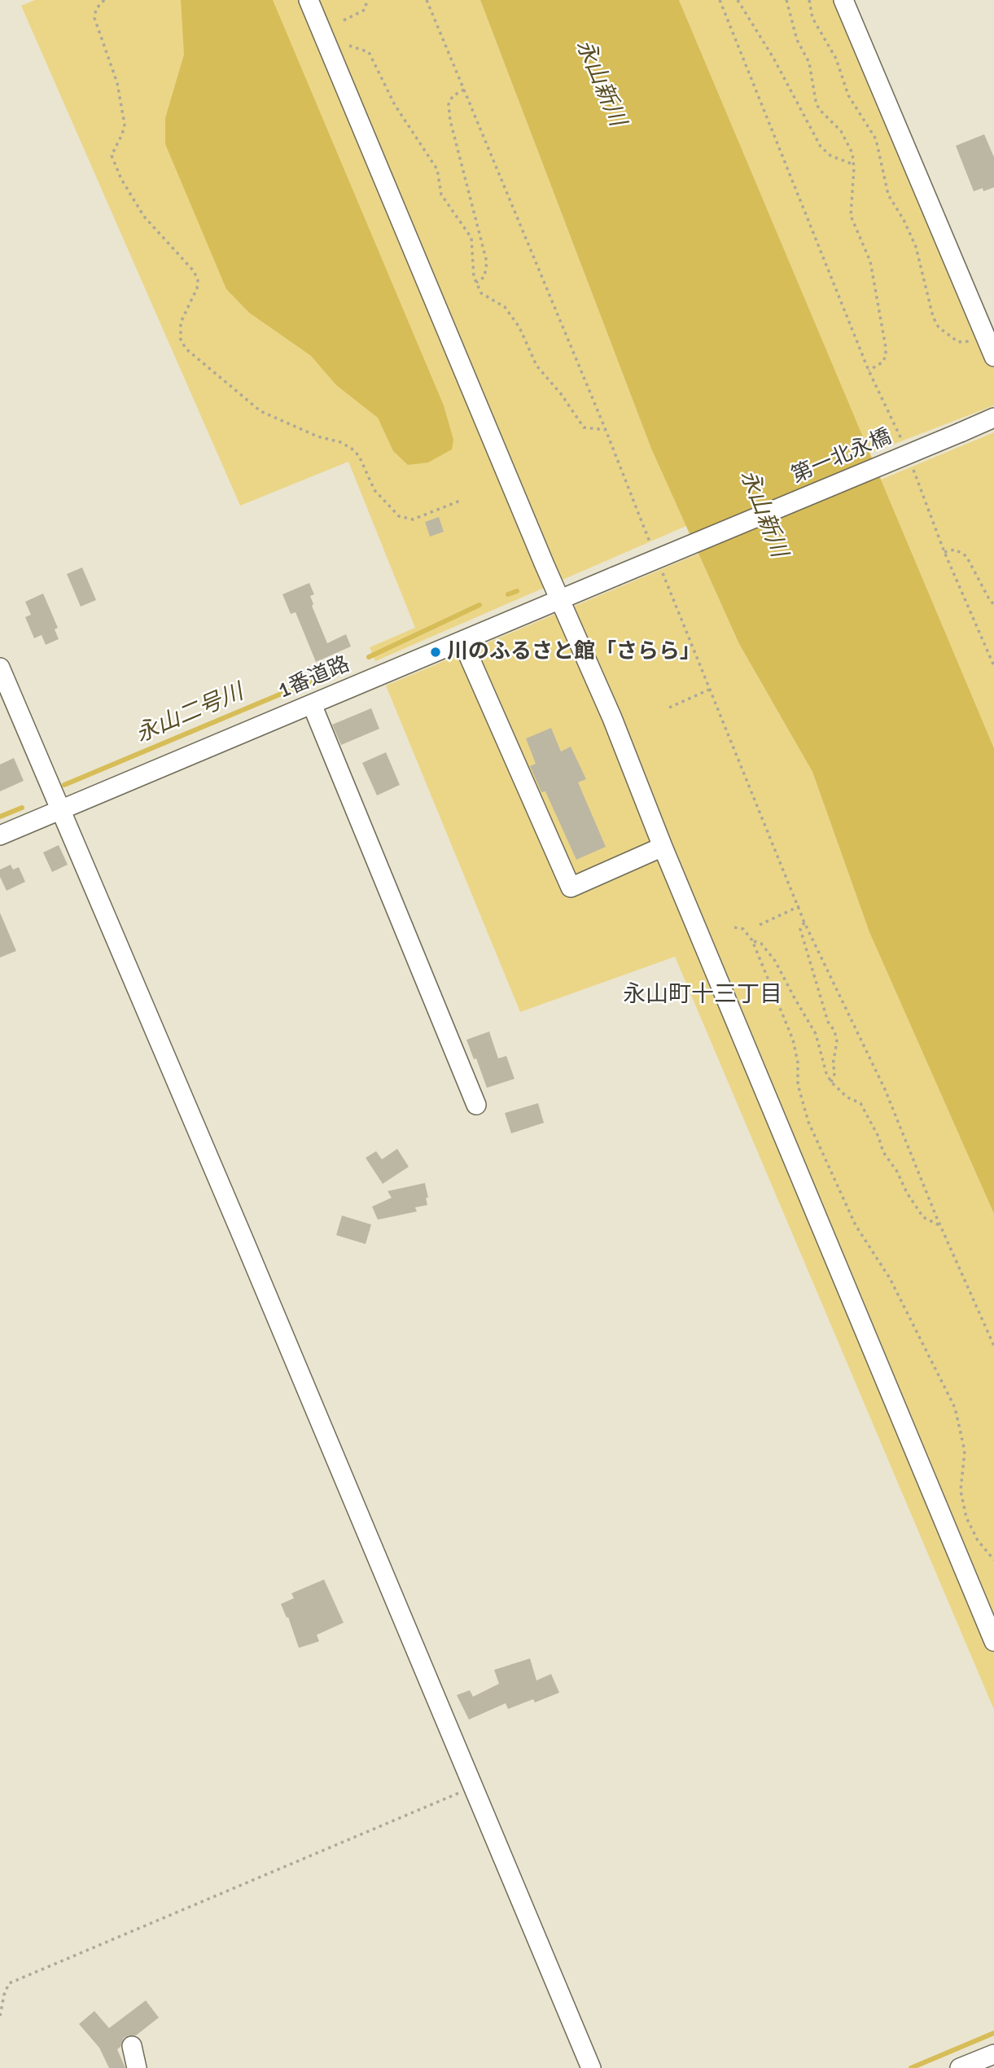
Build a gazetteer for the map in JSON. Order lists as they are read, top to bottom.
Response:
{
  "streets": {
    "street": ["第一北永橋", "1番道路"]
  },
  "crossings": [
    ["第一北永橋", "1番道路"]
  ],
  "districts": ["永山町十三丁目"],
  "water": ["永山新川", "永山二号川"],
  "places": ["川のふるさと館「さらら」"]
}
